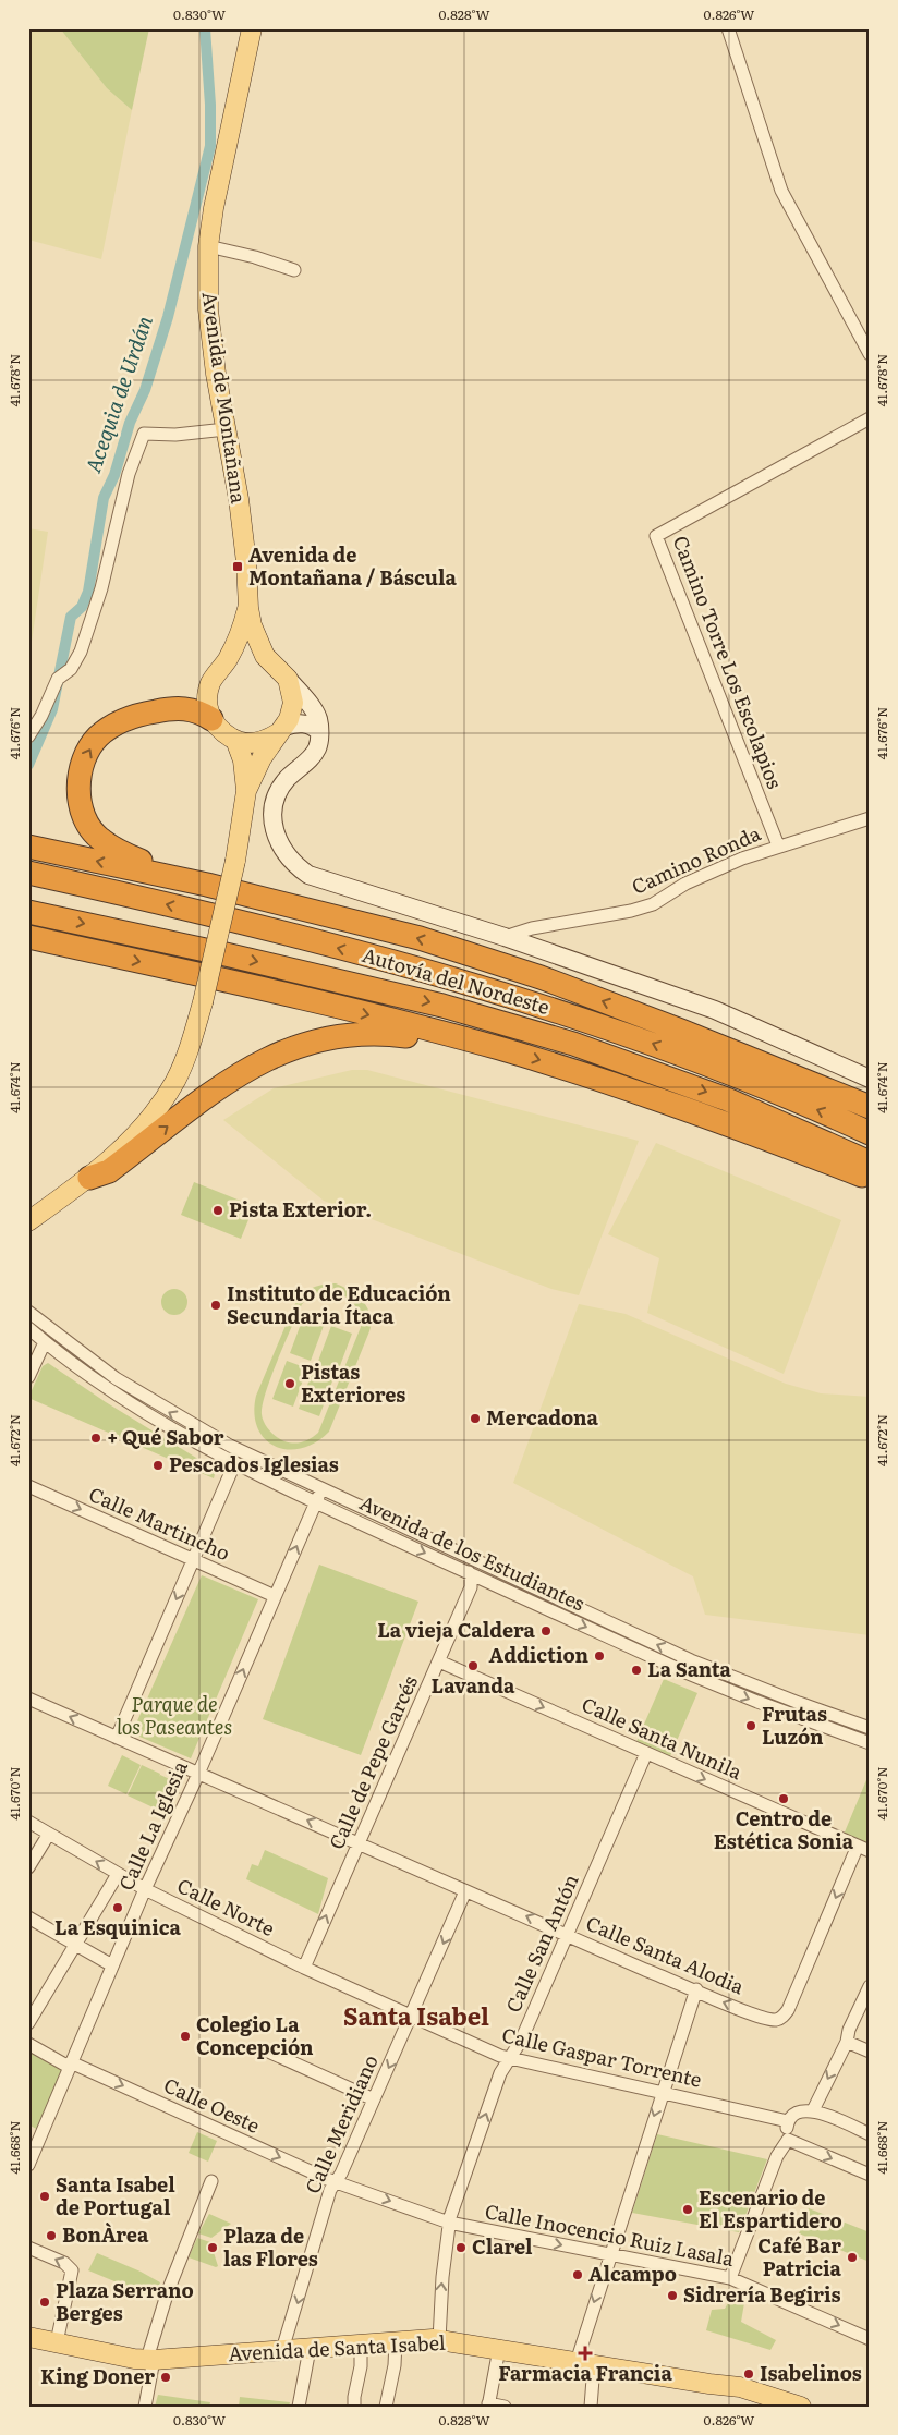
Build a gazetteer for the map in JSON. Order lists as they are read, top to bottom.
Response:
{
  "streets": {
    "highway": ["Autovía del Nordeste"],
    "main road": ["Avenida de Montañana", "Avenida de Santa Isabel"],
    "street": [
      "Camino Torre Los Escolapios",
      "Camino Ronda",
      "Calle Martincho",
      "Avenida de los Estudiantes",
      "Calle Santa Nunila",
      "Calle de Pepe Garcés",
      "Calle La Iglesia",
      "Calle Norte",
      "Calle San Antón",
      "Calle Santa Alodia",
      "Calle Gaspar Torrente",
      "Calle Oeste",
      "Calle Meridiano",
      "Calle Inocencio Ruiz Lasala"
    ]
  },
  "crossings": [
    ["Camino Torre Los Escolapios", "Camino Ronda"],
    ["Calle Martincho", "Calle La Iglesia"],
    ["Avenida de los Estudiantes", "Calle de Pepe Garcés"],
    ["Avenida de los Estudiantes", "Calle La Iglesia"],
    ["Calle Santa Nunila", "Calle de Pepe Garcés"],
    ["Calle Santa Nunila", "Calle San Antón"],
    ["Calle Santa Nunila", "Calle Santa Alodia"],
    ["Calle de Pepe Garcés", "Calle Norte"],
    ["Calle de Pepe Garcés", "Calle Santa Alodia"],
    ["Calle La Iglesia", "Calle Norte"],
    ["Calle La Iglesia", "Calle Santa Alodia"],
    ["Calle La Iglesia", "Calle Oeste"],
    ["Calle Norte", "Calle Gaspar Torrente"],
    ["Calle Norte", "Calle Meridiano"],
    ["Calle San Antón", "Calle Santa Alodia"],
    ["Calle San Antón", "Calle Gaspar Torrente"],
    ["Calle San Antón", "Calle Inocencio Ruiz Lasala"],
    ["Calle San Antón", "Avenida de Santa Isabel"],
    ["Calle Santa Alodia", "Calle Meridiano"],
    ["Calle Gaspar Torrente", "Calle Meridiano"],
    ["Calle Oeste", "Calle Meridiano"],
    ["Calle Oeste", "Calle Inocencio Ruiz Lasala"],
    ["Calle Meridiano", "Calle Inocencio Ruiz Lasala"],
    ["Calle Meridiano", "Avenida de Santa Isabel"]
  ],
  "one_way": [
    "Calle Martincho",
    "Calle Santa Nunila",
    "Calle San Antón",
    "Calle Meridiano",
    "Calle Inocencio Ruiz Lasala"
  ],
  "districts": ["Santa Isabel"],
  "water": ["Acequia de Urdán"],
  "parks": ["Parque de los Paseantes"],
  "places": {
    "transit": ["Avenida de Montañana / Báscula"],
    "other": [
      "Pista Exterior.",
      "Instituto de Educación Secundaria Ítaca",
      "Pistas Exteriores",
      "Mercadona",
      "+ Qué Sabor",
      "Pescados Iglesias",
      "La vieja Caldera",
      "Addiction",
      "Lavanda",
      "La Santa",
      "Frutas Luzón",
      "Centro de Estética Sonia",
      "La Esquinica",
      "Colegio La Concepción",
      "Santa Isabel de Portugal",
      "Escenario de El Espartidero",
      "BonÀrea",
      "Plaza de las Flores",
      "Clarel",
      "Café Bar Patricia",
      "Alcampo",
      "Sidrería Begiris",
      "Plaza Serrano Berges",
      "Isabelinos",
      "King Doner"
    ],
    "health": ["Farmacia Francia"]
  },
  "coordinates": [
    "0.830°W",
    "0.828°W",
    "0.826°W",
    "41.678°N",
    "41.676°N",
    "41.674°N",
    "41.672°N",
    "41.670°N",
    "41.668°N"
  ]
}
